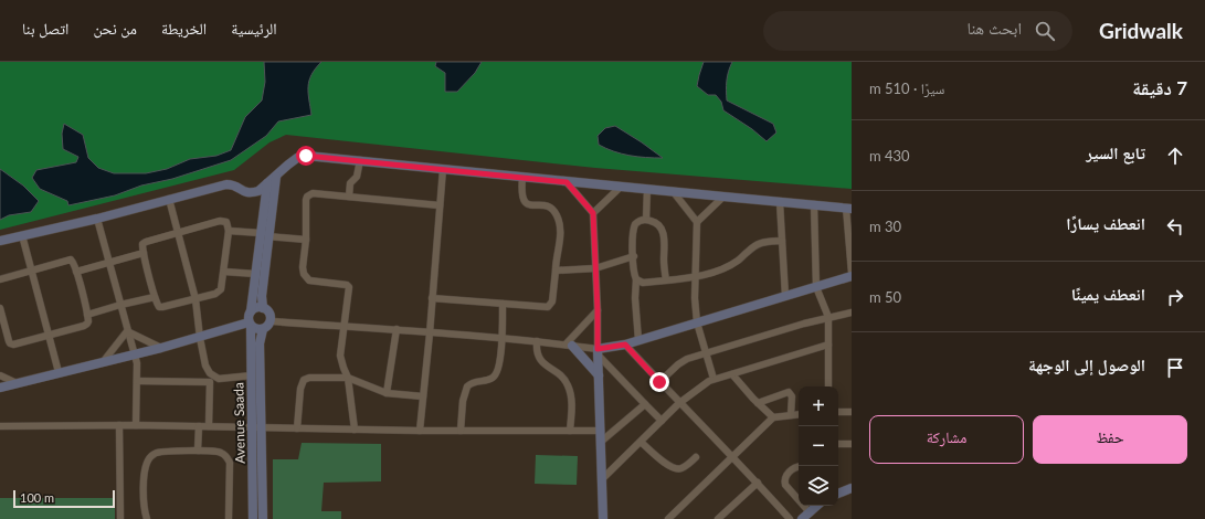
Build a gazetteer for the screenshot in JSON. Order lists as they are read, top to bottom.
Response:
{
  "streets": {
    "street": ["Avenue Saada"]
  },
  "scale_bar": "100 m",
  "page": {
    "header": "Gridwalk",
    "search": "ابحث هنا",
    "nav": [
      "الرئيسية",
      "الخريطة",
      "من نحن",
      "اتصل بنا"
    ],
    "heading": ["7 دقيقة", "سيرًا · 510 m"],
    "list": [
      ["تابع السير", "430 m"],
      ["انعطف يسارًا", "30 m"],
      ["انعطف يمينًا", "50 m"],
      "الوصول إلى الوجهة"
    ],
    "map_buttons": ["+", "−"],
    "buttons": ["حفظ", "مشاركة"],
    "scale": "100 m"
  }
}
